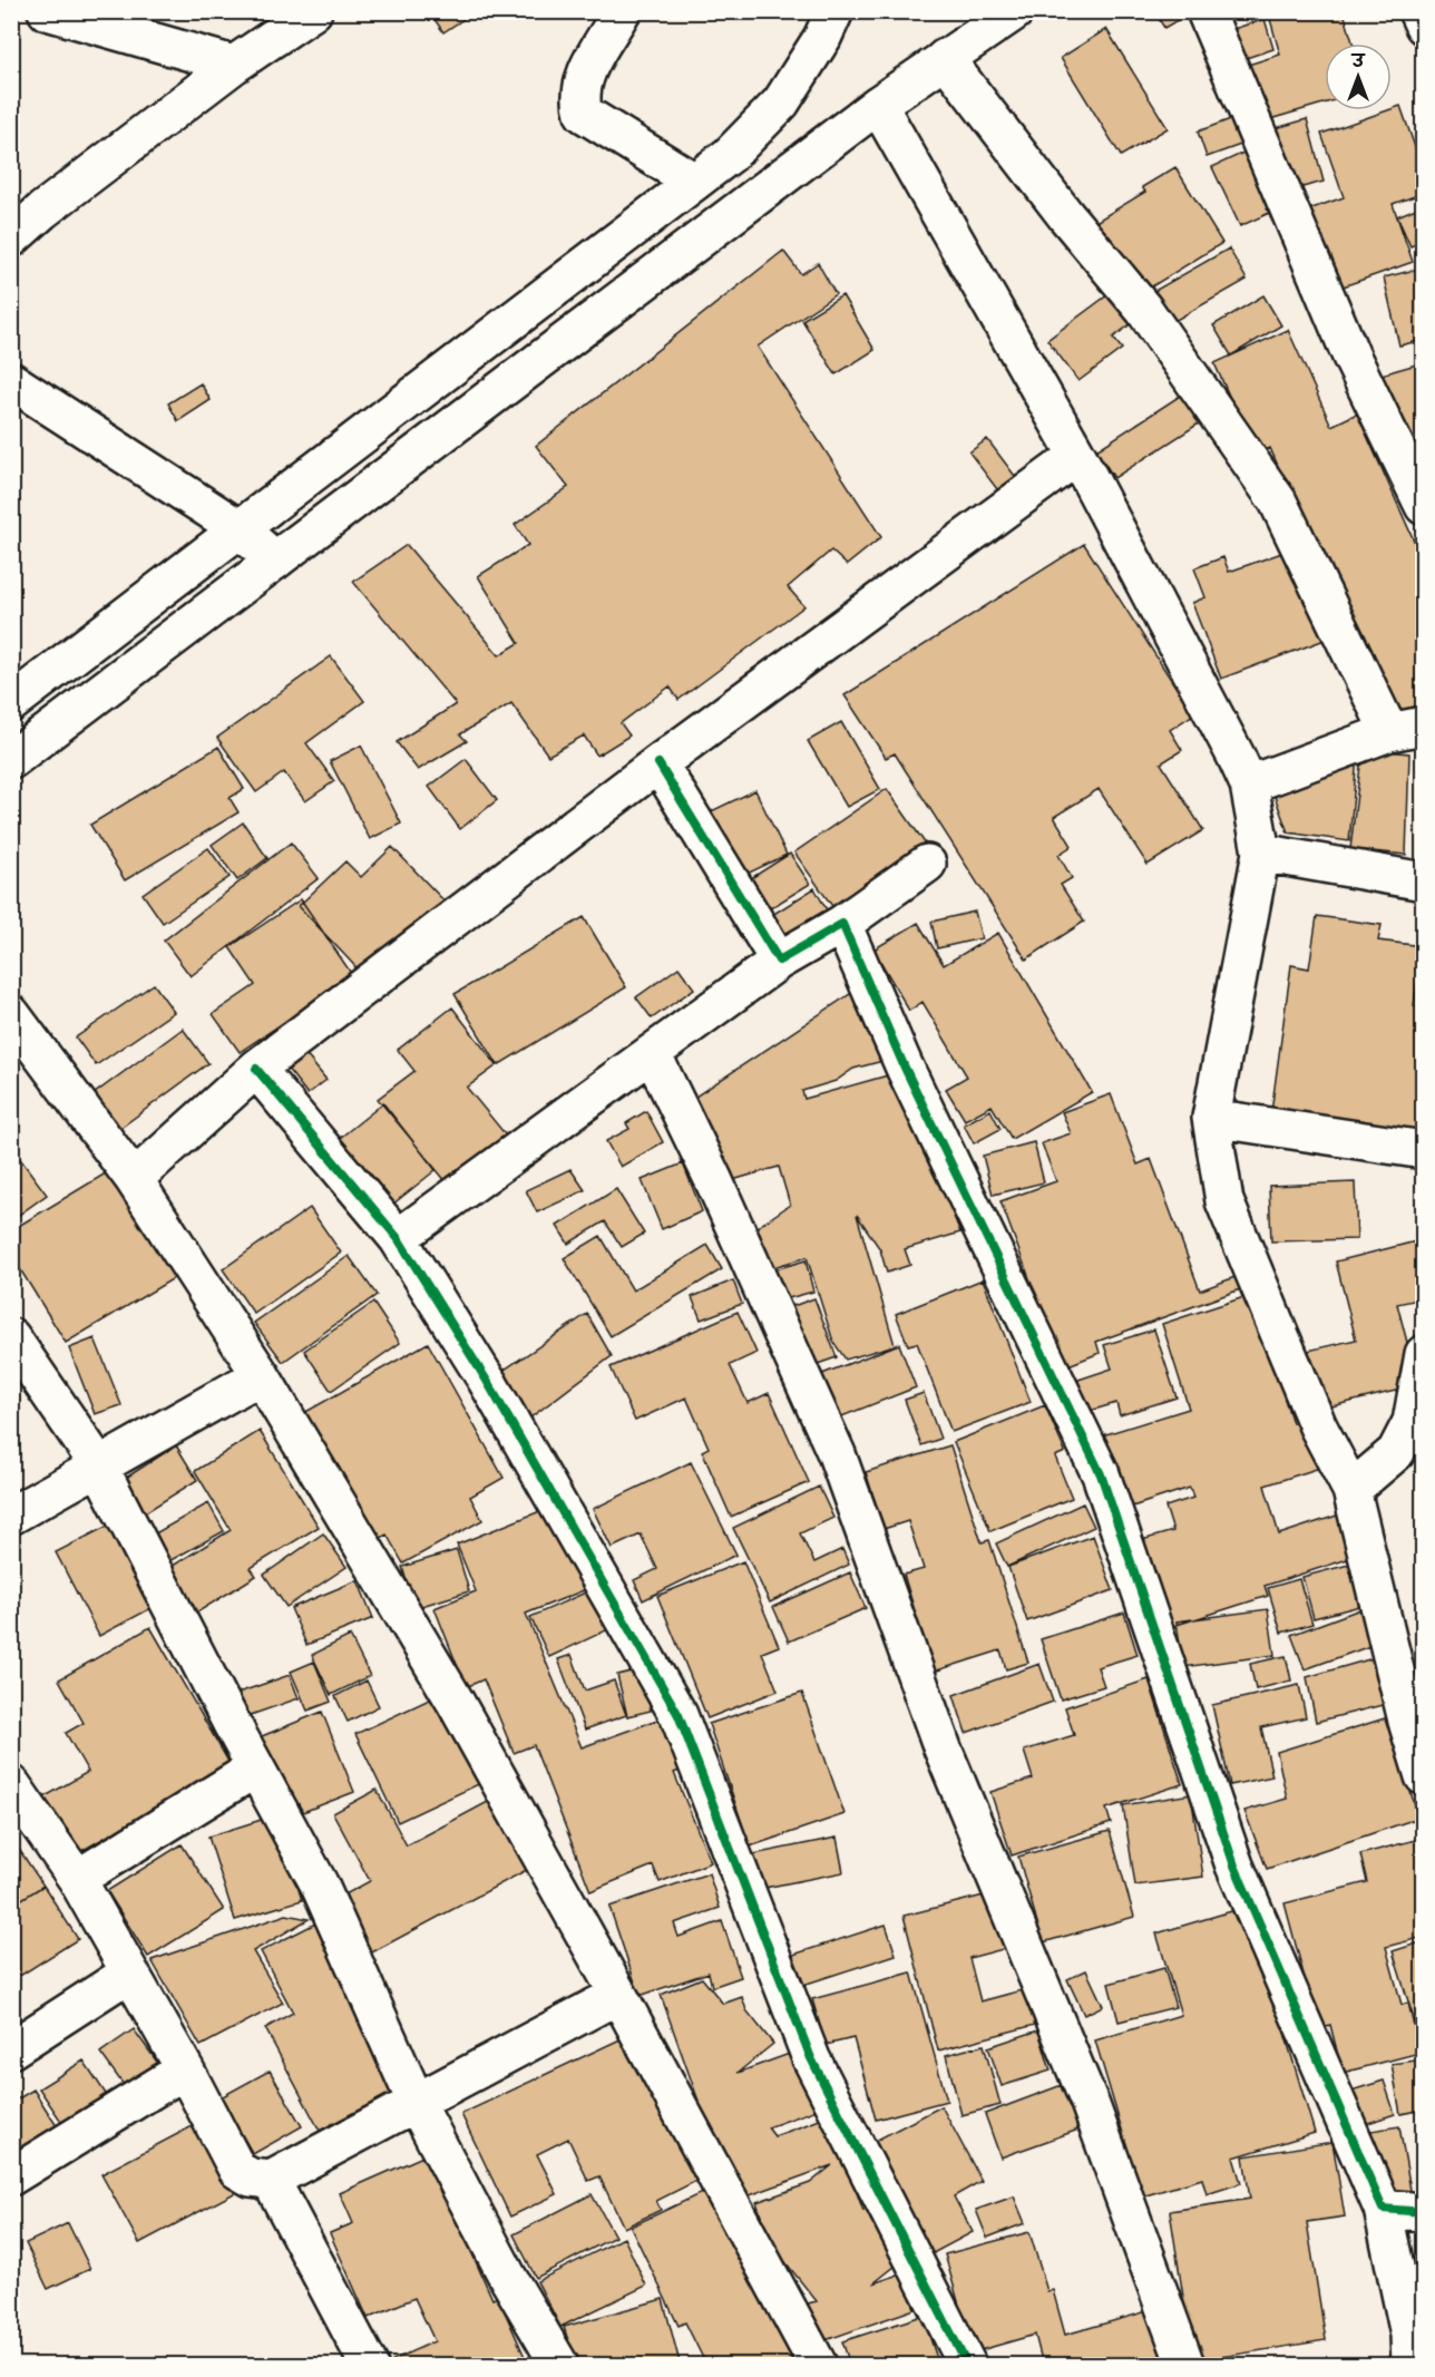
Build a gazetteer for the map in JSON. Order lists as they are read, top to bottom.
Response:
{
  "north": "top"
}
